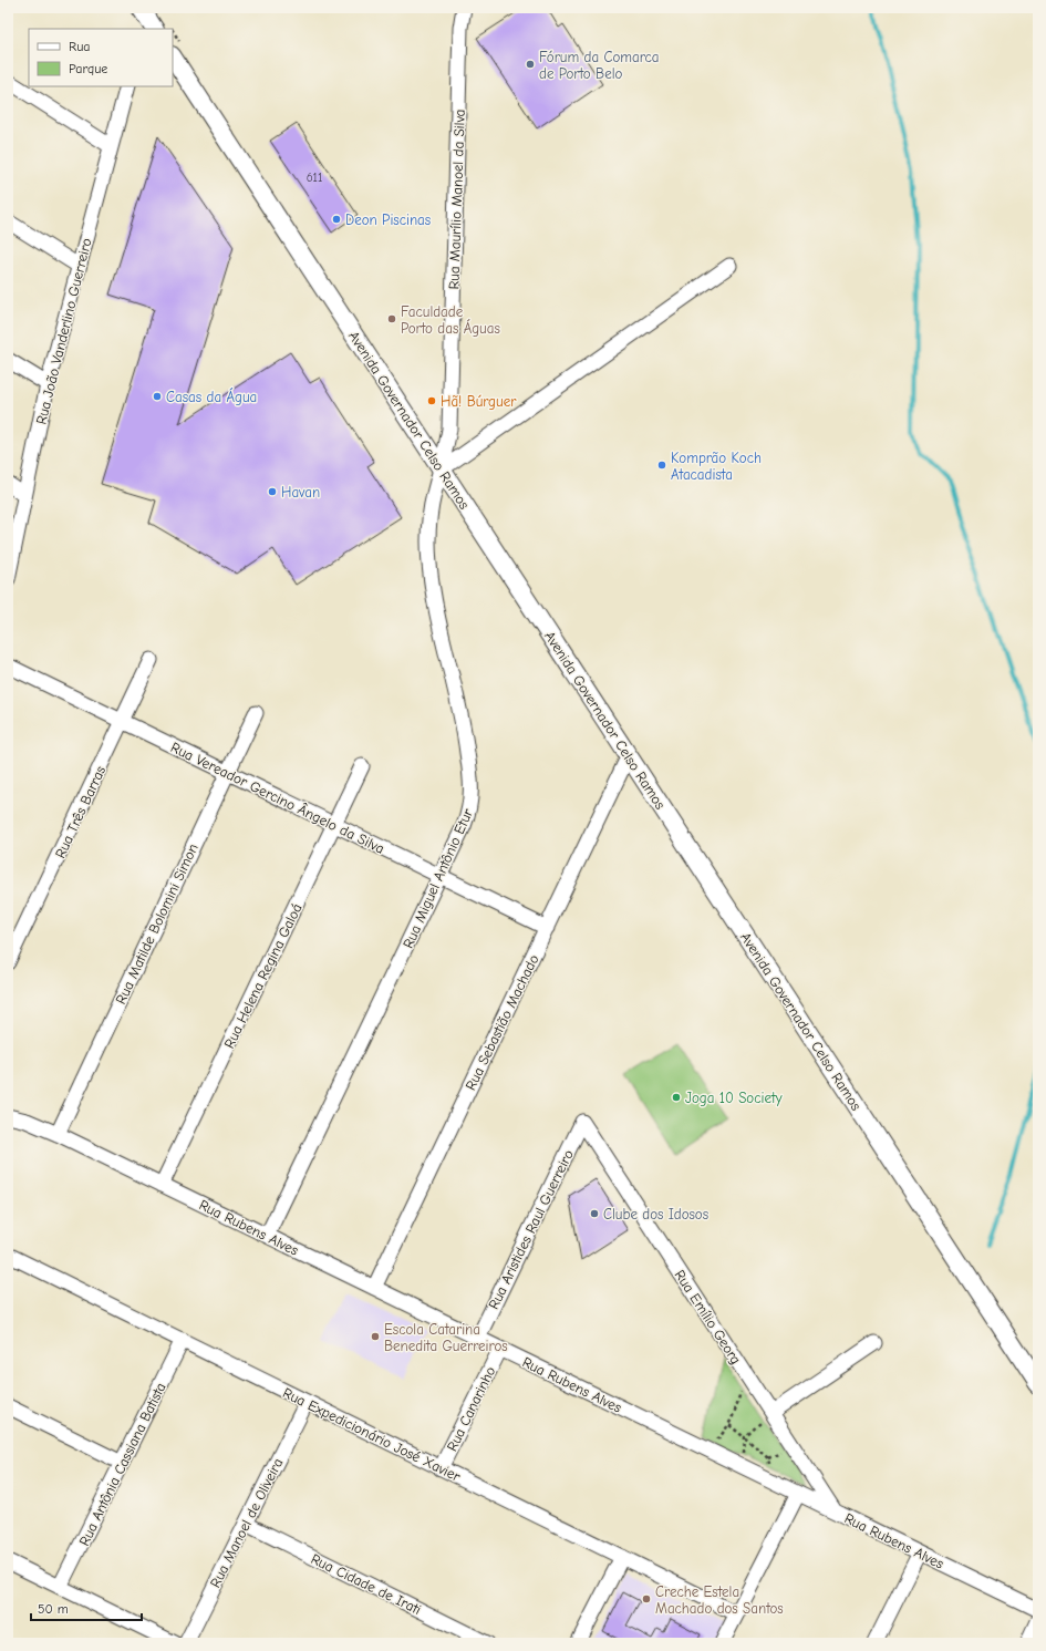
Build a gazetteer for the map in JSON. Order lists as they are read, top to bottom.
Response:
{
  "streets": {
    "main road": ["Avenida Governador Celso Ramos"],
    "street": [
      "Rua Maurílio Manoel da Silva",
      "Rua João Vanderlino Guerreiro",
      "Rua Vereador Gercino Ângelo da Silva",
      "Rua Três Barras",
      "Rua Miguel Antônio Etur",
      "Rua Matilde Bolomini Simon",
      "Rua Helena Regina Galoá",
      "Rua Sebastião Machado",
      "Rua Rubens Alves",
      "Rua Aristides Raul Guerreiro",
      "Rua Emílio Georg",
      "Rua Canarinho",
      "Rua Expedicionário José Xavier",
      "Rua Antônia Cassiana Batista",
      "Rua Manoel de Oliveira",
      "Rua Cidade de Irati"
    ]
  },
  "crossings": [
    ["Rua Maurílio Manoel da Silva", "Avenida Governador Celso Ramos"],
    ["Rua Maurílio Manoel da Silva", "Rua Miguel Antônio Etur"],
    ["Avenida Governador Celso Ramos", "Rua Miguel Antônio Etur"],
    ["Avenida Governador Celso Ramos", "Rua Sebastião Machado"],
    ["Rua Vereador Gercino Ângelo da Silva", "Rua Três Barras"],
    ["Rua Vereador Gercino Ângelo da Silva", "Rua Miguel Antônio Etur"],
    ["Rua Vereador Gercino Ângelo da Silva", "Rua Matilde Bolomini Simon"],
    ["Rua Vereador Gercino Ângelo da Silva", "Rua Helena Regina Galoá"],
    ["Rua Vereador Gercino Ângelo da Silva", "Rua Sebastião Machado"],
    ["Rua Miguel Antônio Etur", "Rua Rubens Alves"],
    ["Rua Matilde Bolomini Simon", "Rua Rubens Alves"],
    ["Rua Helena Regina Galoá", "Rua Rubens Alves"],
    ["Rua Sebastião Machado", "Rua Rubens Alves"],
    ["Rua Rubens Alves", "Rua Aristides Raul Guerreiro"],
    ["Rua Rubens Alves", "Rua Emílio Georg"],
    ["Rua Rubens Alves", "Rua Canarinho"],
    ["Rua Aristides Raul Guerreiro", "Rua Emílio Georg"],
    ["Rua Canarinho", "Rua Expedicionário José Xavier"],
    ["Rua Expedicionário José Xavier", "Rua Antônia Cassiana Batista"],
    ["Rua Expedicionário José Xavier", "Rua Manoel de Oliveira"],
    ["Rua Manoel de Oliveira", "Rua Cidade de Irati"]
  ],
  "places": [
    "Fórum da Comarca de Porto Belo",
    "Deon Piscinas",
    "Faculdade Porto das Águas",
    "Casas da Água",
    "Hã! Búrguer",
    "Komprão Koch Atacadista",
    "Havan",
    "Joga 10 Society",
    "Clube dos Idosos",
    "Escola Catarina Benedita Guerreiros",
    "Creche Estela Machado dos Santos"
  ],
  "house_numbers": ["611"],
  "legend": ["Rua", "Parque"],
  "scale_bar": "50 m"
}
